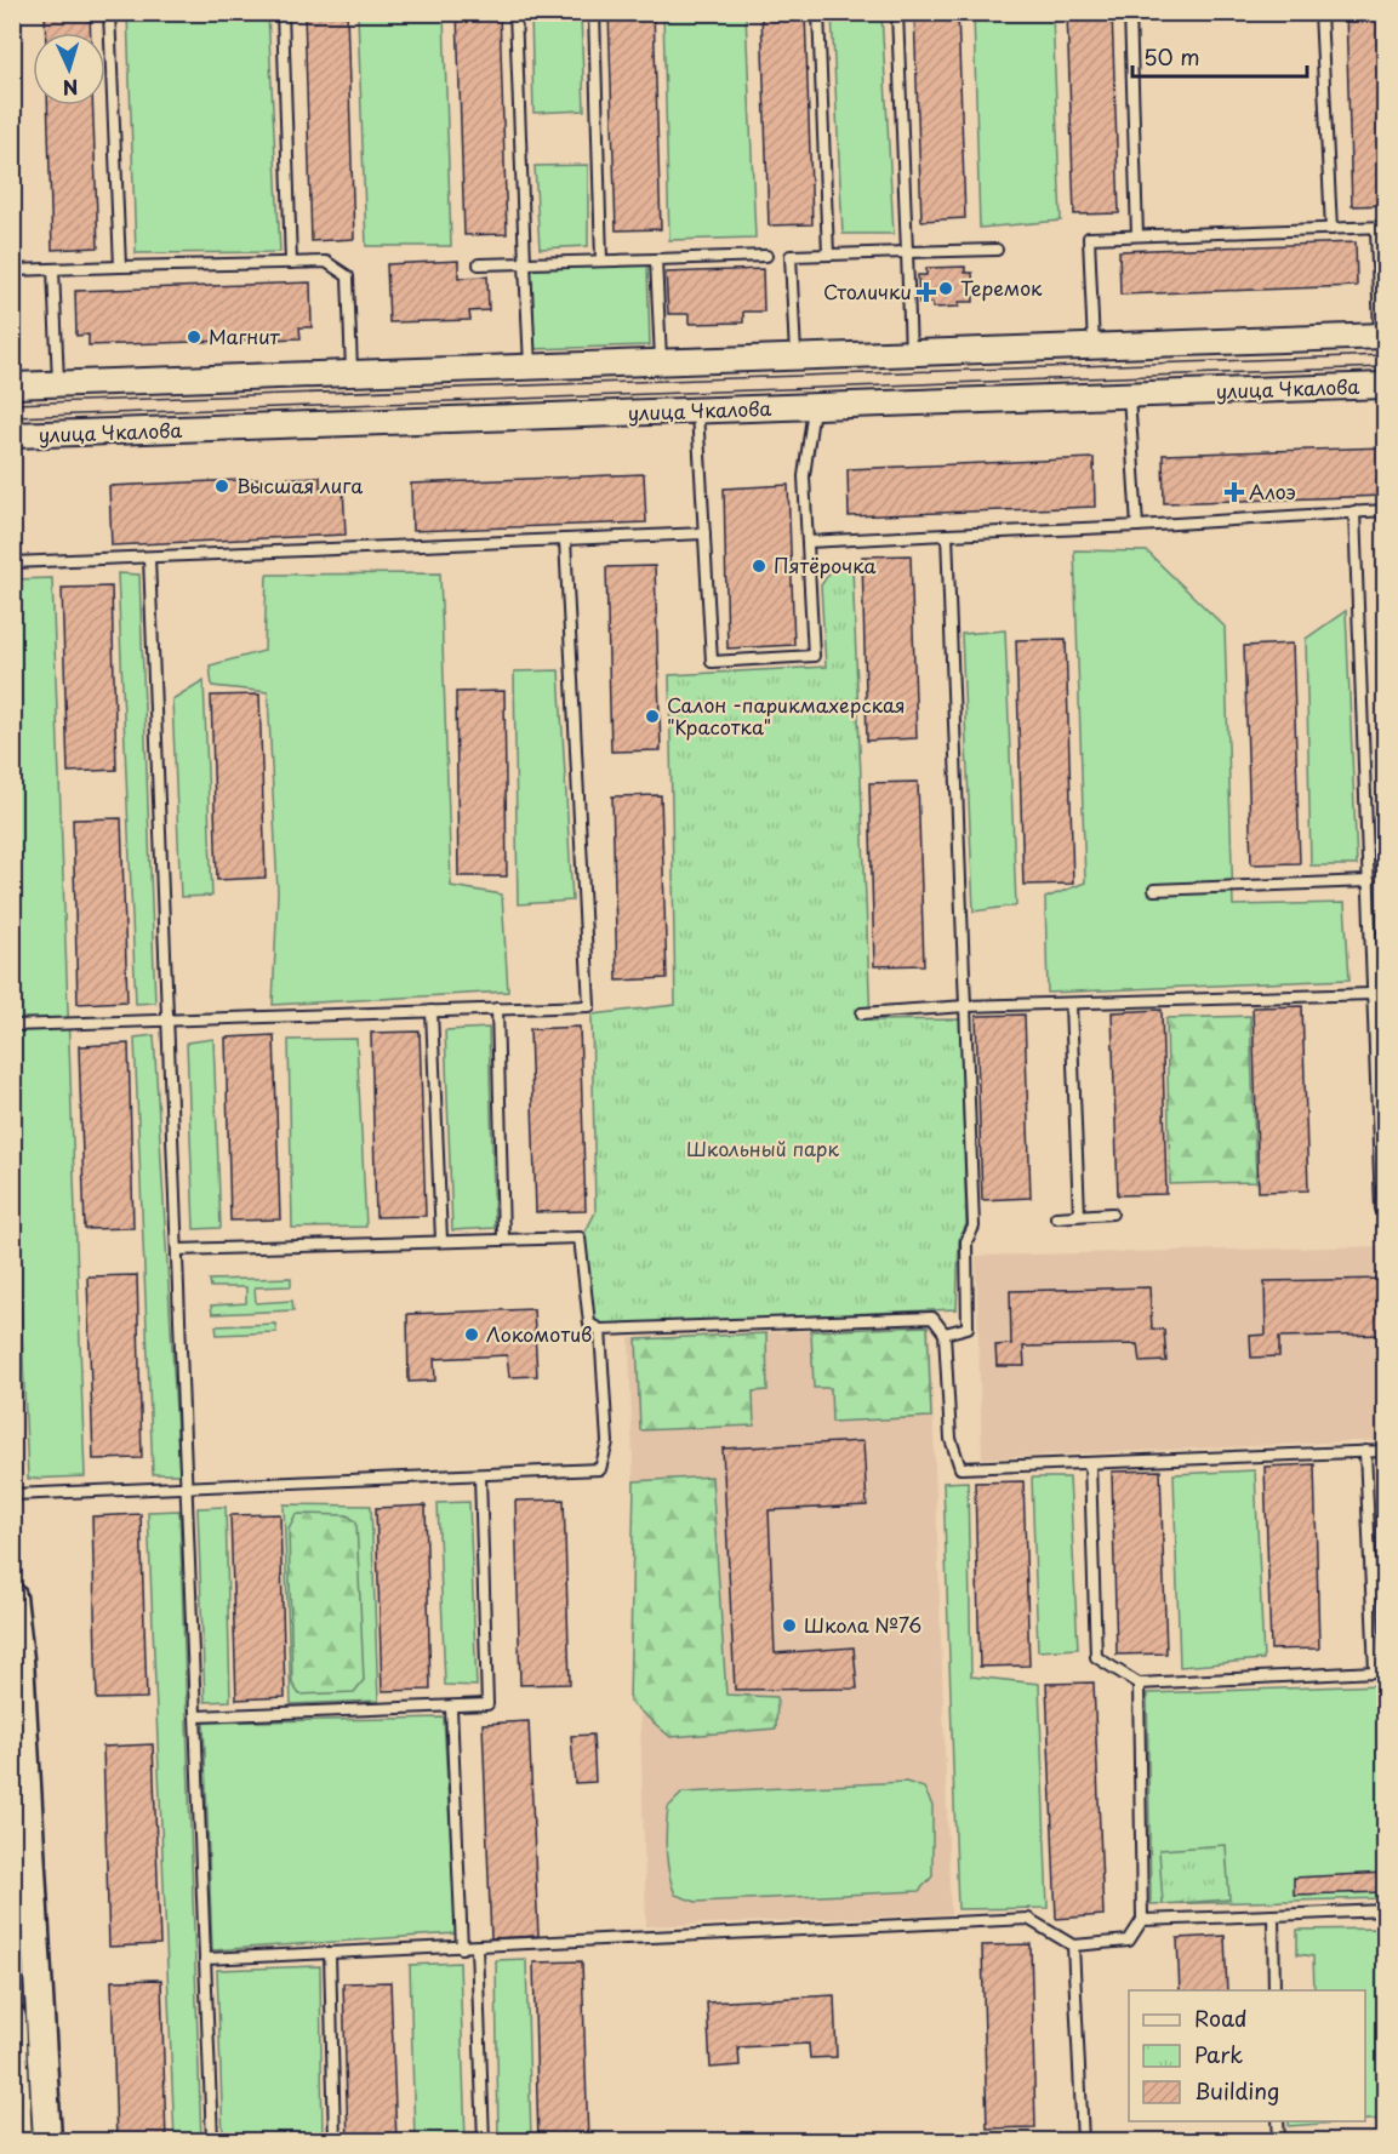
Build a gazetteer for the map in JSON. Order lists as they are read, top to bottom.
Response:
{
  "streets": {
    "street": ["улица Чкалова"]
  },
  "parks": ["Школьный парк"],
  "places": {
    "other": [
      "Теремок",
      "Магнит",
      "Высшая лига",
      "Пятёрочка",
      "Салон -парикмахерская \"Красотка\"",
      "Локомотив",
      "Школа №76"
    ],
    "health": ["Столички", "Алоэ"]
  },
  "legend": ["Road", "Park", "Building"],
  "scale_bar": "50 m",
  "north": "bottom"
}
